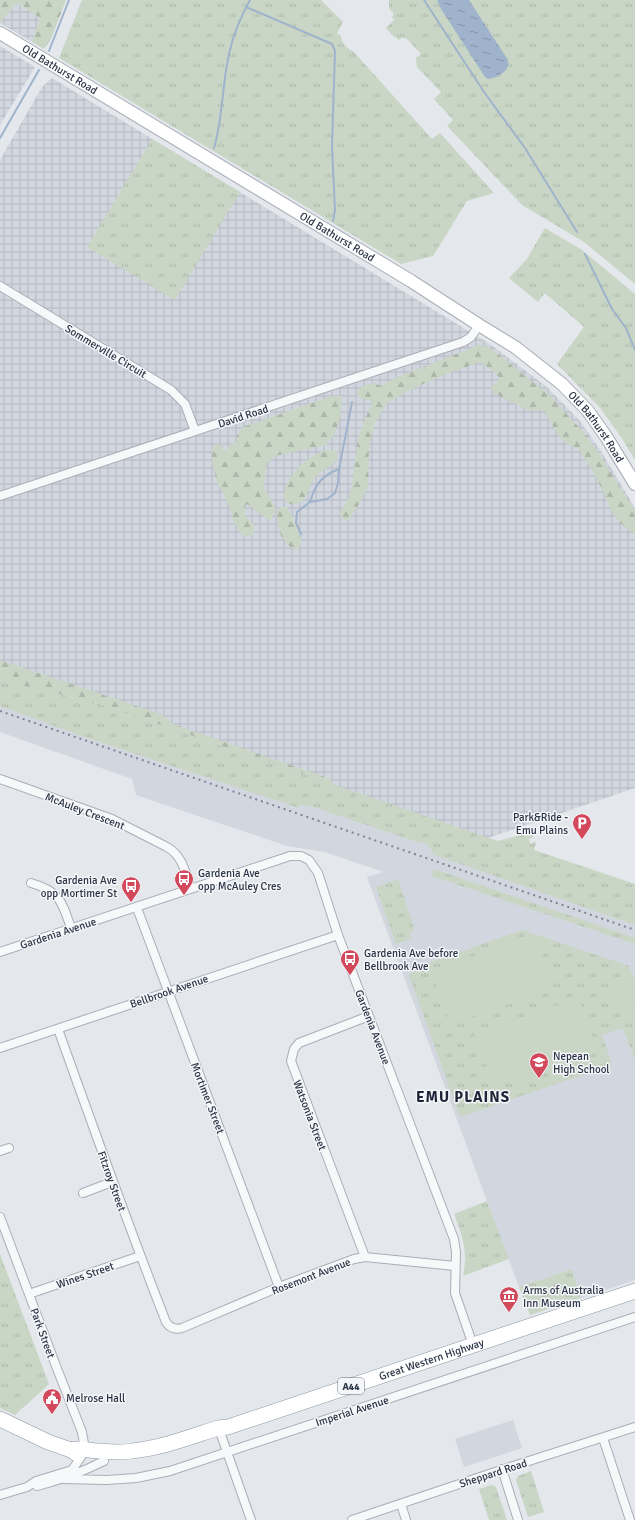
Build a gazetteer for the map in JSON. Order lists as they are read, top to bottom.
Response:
{
  "streets": {
    "highway": ["Great Western Highway", "A44"],
    "main road": ["Old Bathurst Road"],
    "street": [
      "Sommerville Circuit",
      "David Road",
      "McAuley Crescent",
      "Gardenia Avenue",
      "Bellbrook Avenue",
      "Mortimer Street",
      "Watsonia Street",
      "Fitzroy Street",
      "Wines Street",
      "Rosemont Avenue",
      "Park Street",
      "Imperial Avenue",
      "Sheppard Road"
    ]
  },
  "crossings": [
    ["Old Bathurst Road", "David Road"],
    ["Sommerville Circuit", "David Road"],
    ["McAuley Crescent", "Gardenia Avenue"],
    ["Gardenia Avenue", "Bellbrook Avenue"],
    ["Gardenia Avenue", "Mortimer Street"],
    ["Gardenia Avenue", "Watsonia Street"],
    ["Gardenia Avenue", "Rosemont Avenue"],
    ["Gardenia Avenue", "Great Western Highway"],
    ["Bellbrook Avenue", "Mortimer Street"],
    ["Bellbrook Avenue", "Fitzroy Street"],
    ["Mortimer Street", "Rosemont Avenue"],
    ["Watsonia Street", "Rosemont Avenue"],
    ["Fitzroy Street", "Wines Street"],
    ["Fitzroy Street", "Rosemont Avenue"],
    ["Wines Street", "Park Street"],
    ["Park Street", "Great Western Highway"]
  ],
  "districts": ["EMU PLAINS"],
  "places": {
    "parking": ["Park&Ride - Emu Plains"],
    "bus stop": ["Gardenia Ave opp McAuley Cres", "Gardenia Ave opp Mortimer St", "Gardenia Ave before Bellbrook Ave"],
    "school or university": ["Nepean High School"],
    "museum": ["Arms of Australia Inn Museum"],
    "public building": ["Melrose Hall"]
  }
}
